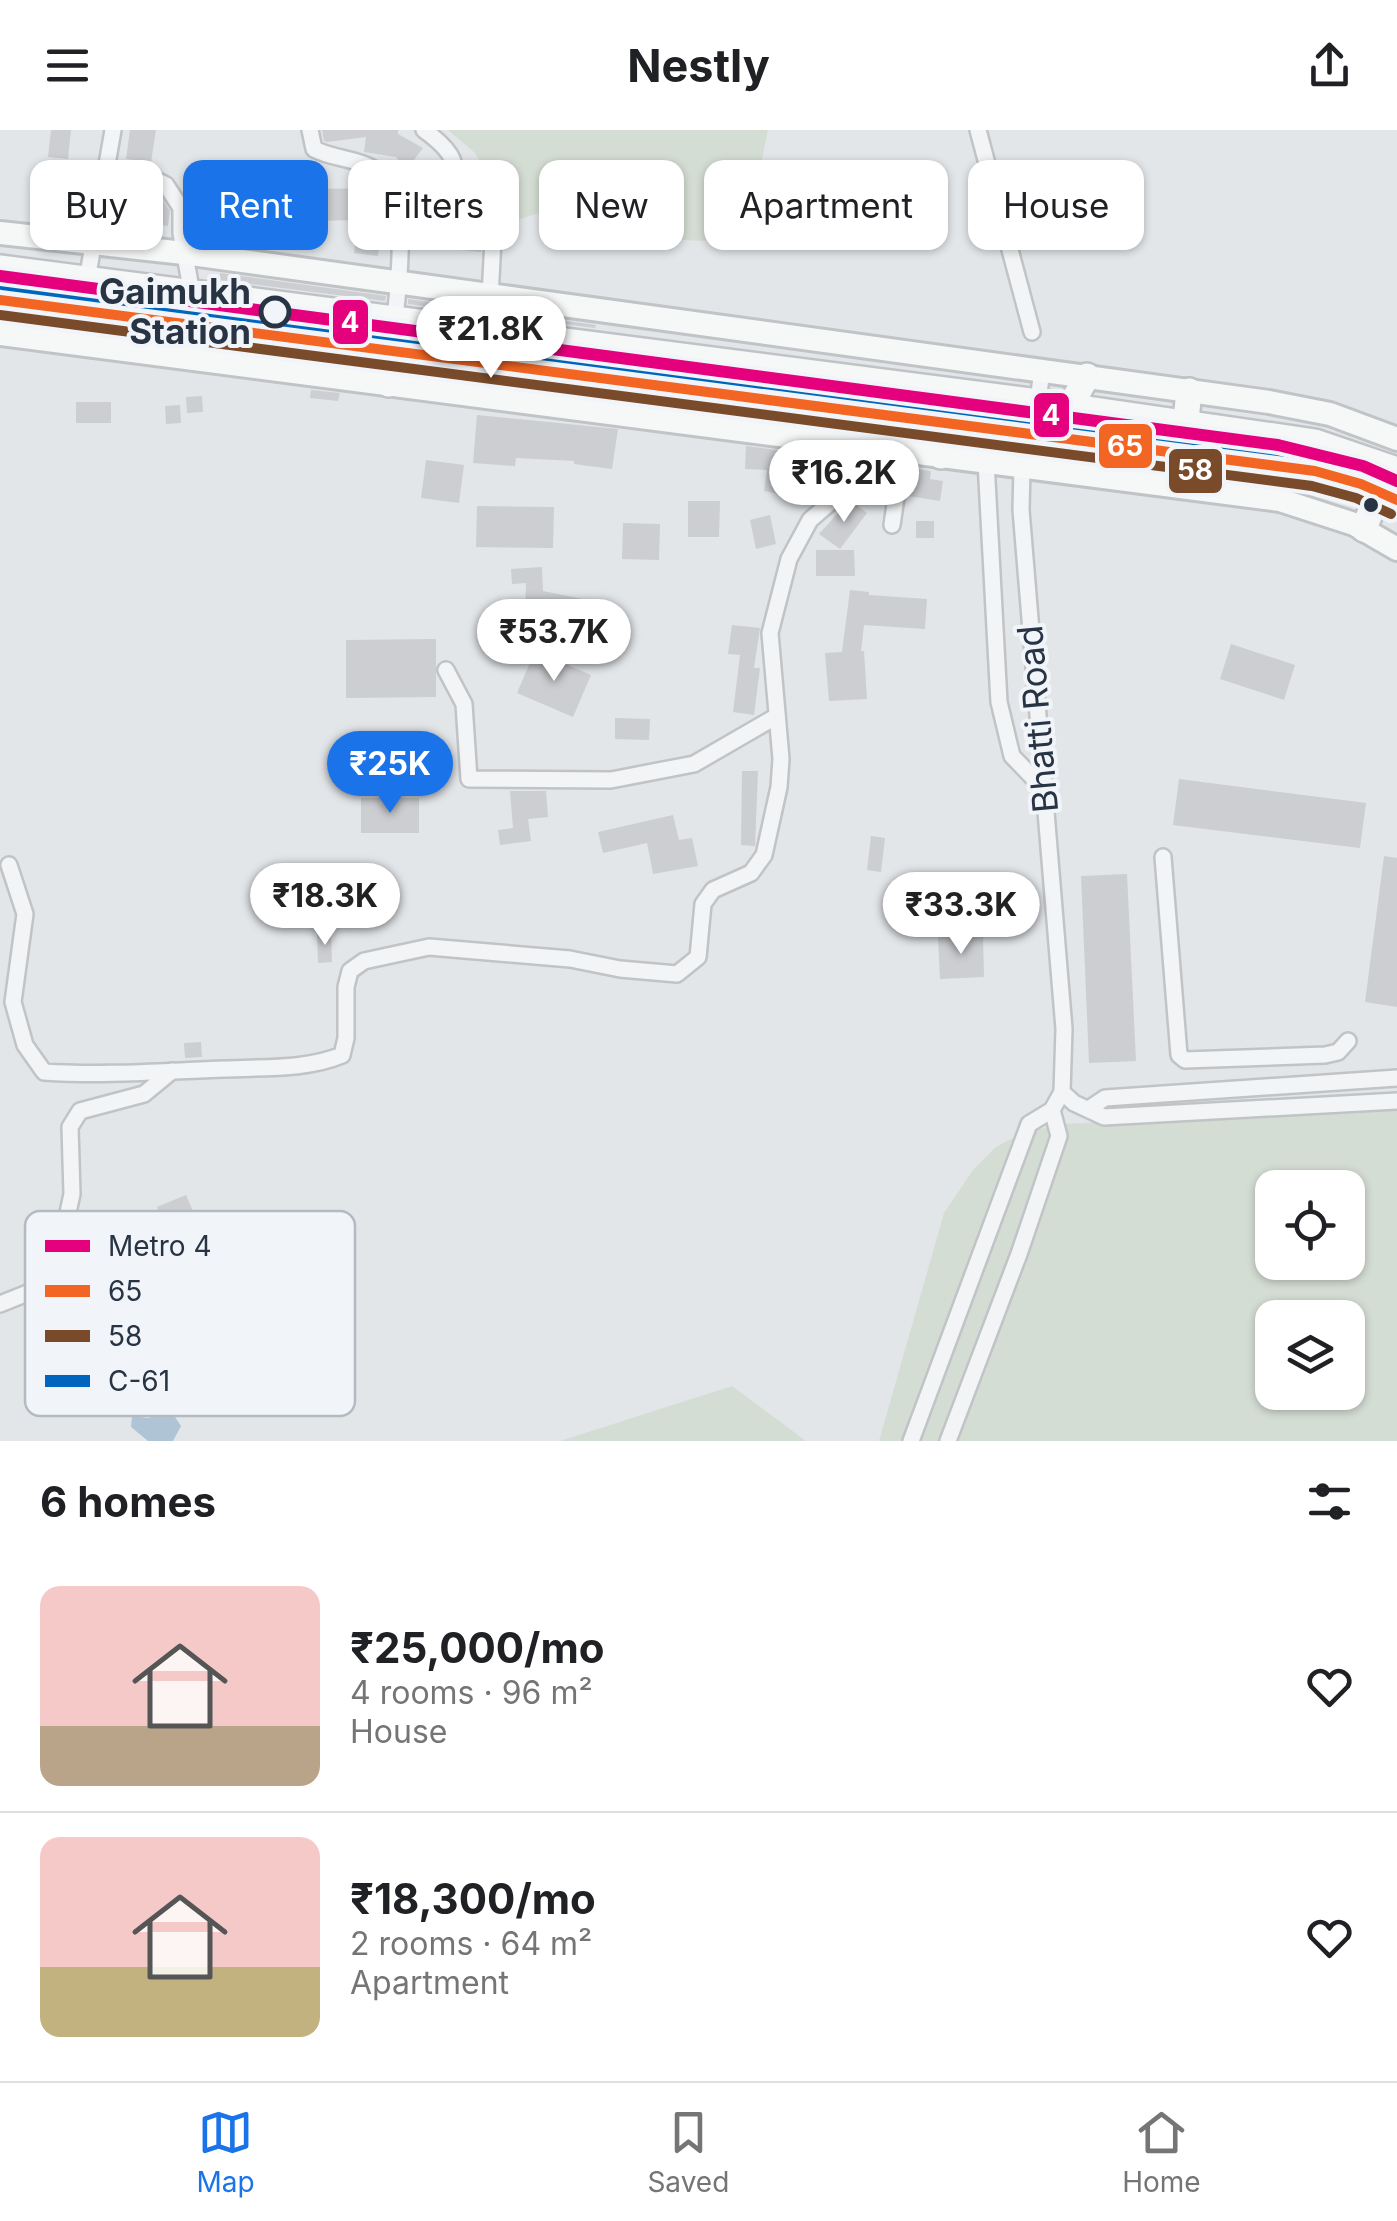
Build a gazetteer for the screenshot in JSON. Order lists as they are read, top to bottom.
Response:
{
  "streets": {
    "street": ["Bhatti Road"]
  },
  "places": ["Gaimukh Station"],
  "lines": [
    "metro line 4",
    "transit line C-61",
    "transit line 65",
    "transit line 58"
  ],
  "legend": [
    "Metro 4",
    "65",
    "58",
    "C-61"
  ],
  "page": {
    "header": "Nestly",
    "chip": [
      "Buy",
      "Rent",
      "Filters",
      "New",
      "Apartment",
      "House"
    ],
    "price": [
      "₹21.8K",
      "₹16.2K",
      "₹53.7K",
      "₹25K",
      "₹18.3K",
      "₹33.3K"
    ],
    "heading": "6 homes",
    "list": [
      {
        "name": "₹25,000/mo",
        "note": "4 rooms · 96 m² · House"
      },
      {
        "name": "₹18,300/mo",
        "note": "2 rooms · 64 m² · Apartment"
      }
    ],
    "tabs": ["Map", "Saved", "Home"]
  }
}
